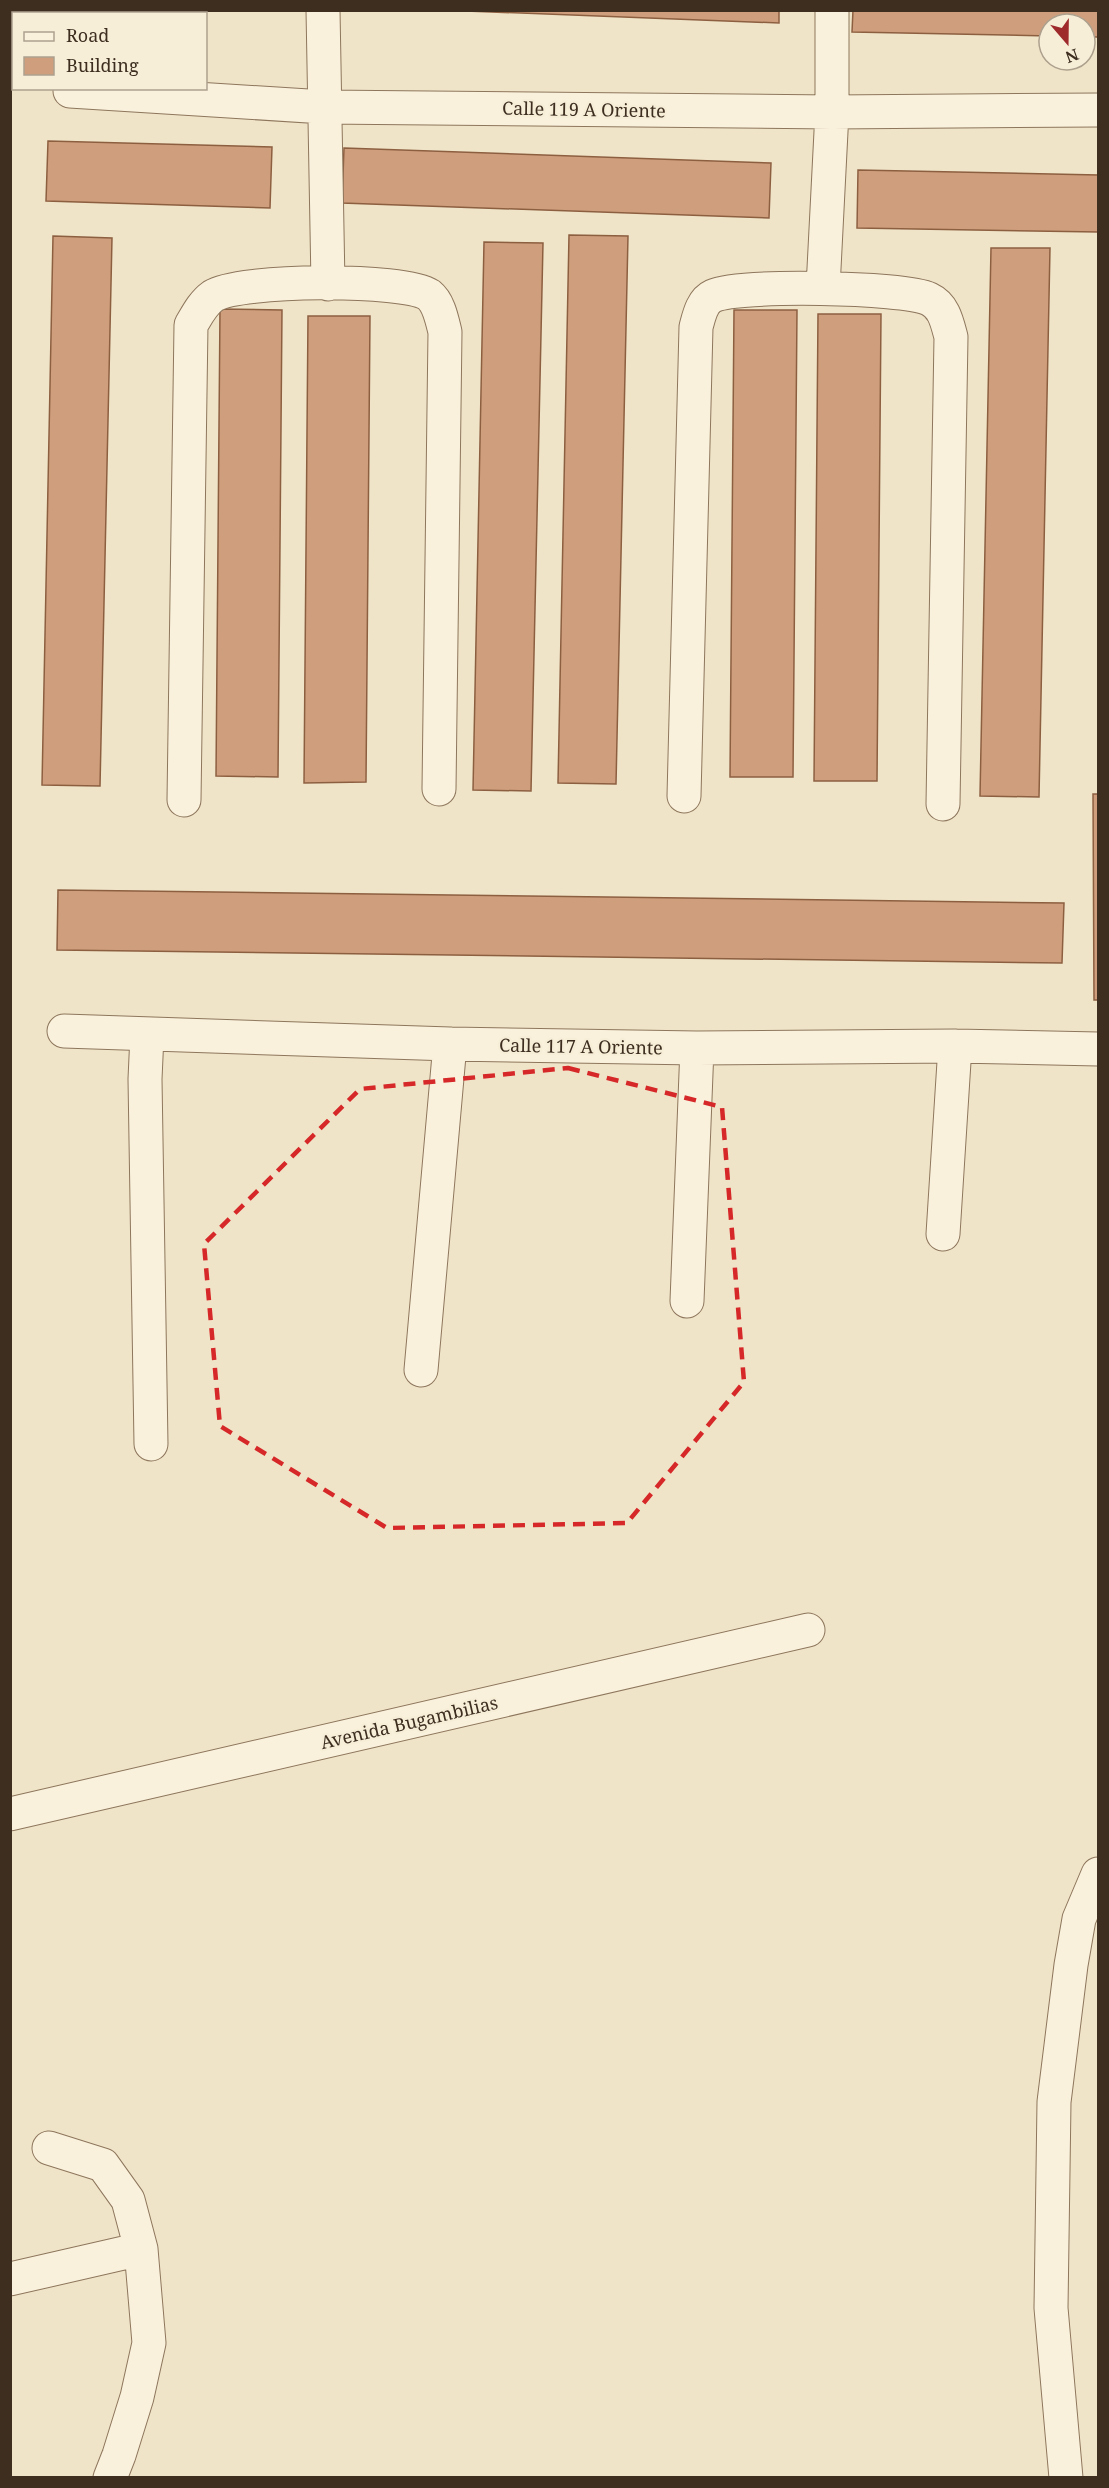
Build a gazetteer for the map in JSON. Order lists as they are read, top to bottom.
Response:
{
  "streets": {
    "street": ["Calle 119 A Oriente", "Calle 117 A Oriente", "Avenida Bugambilias"]
  },
  "legend": ["Road", "Building"],
  "north": "bottom"
}
